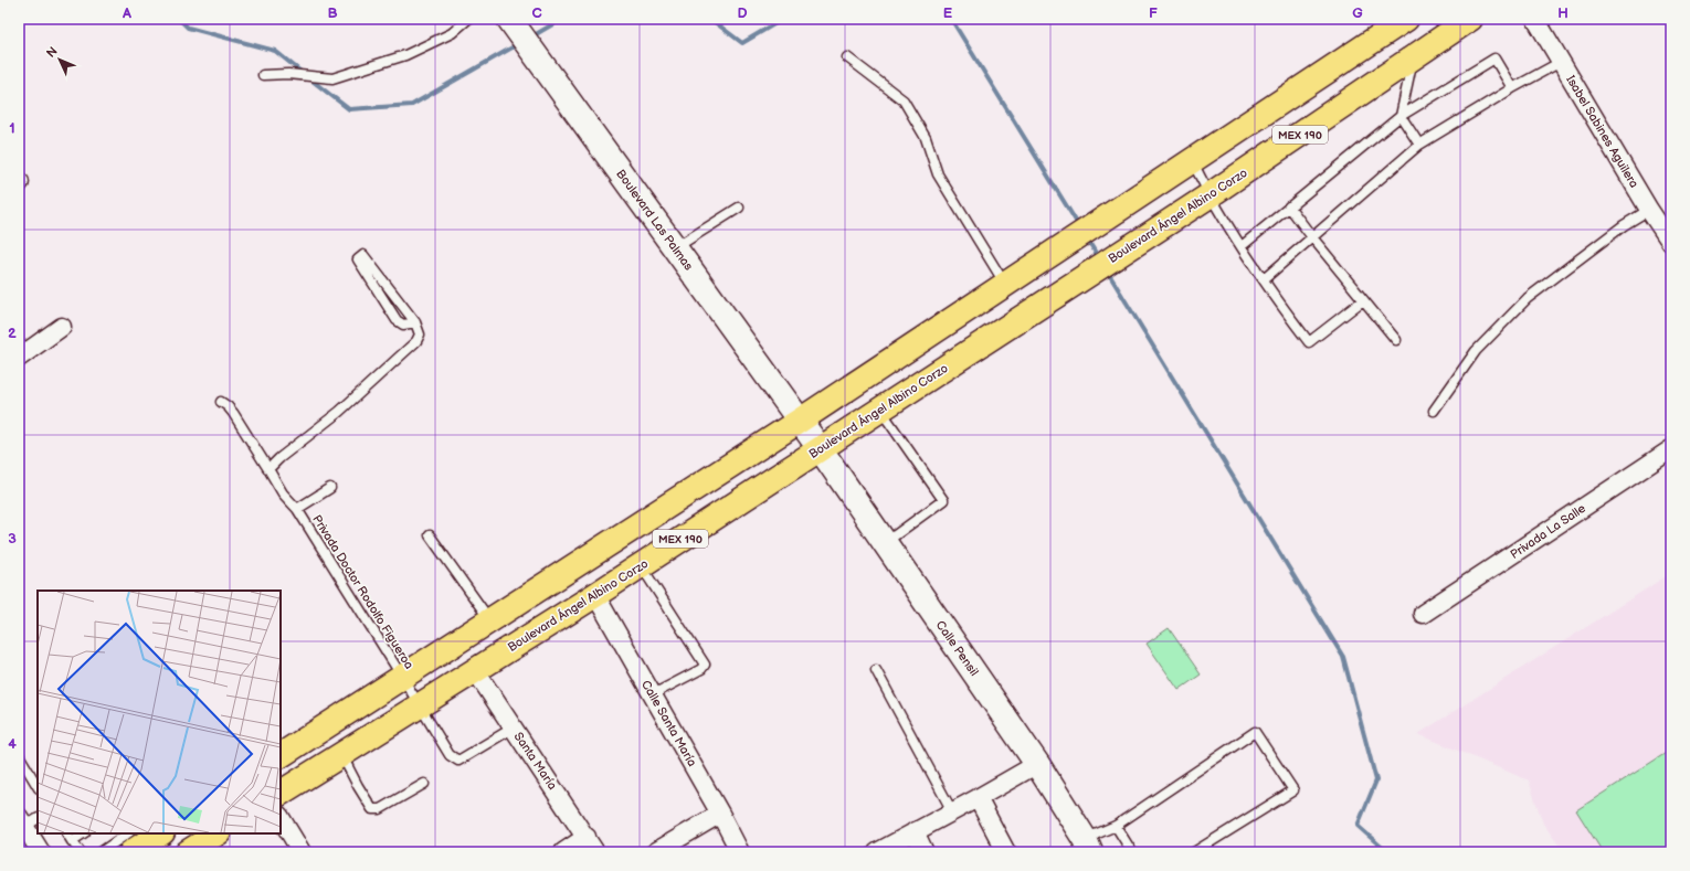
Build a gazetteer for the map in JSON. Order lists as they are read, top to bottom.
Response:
{
  "streets": {
    "main road": [
      "MEX 190",
      "Boulevard Ángel Albino Corzo",
      "Boulevard Las Palmas",
      "Calle Pensil"
    ],
    "street": [
      "Isabel Sabines Aguilera",
      "Privada La Salle",
      "Calle Santa María",
      "Santa María"
    ],
    "lane": ["Privada Doctor Rodolfo Figueroa"]
  },
  "crossings": [
    ["MEX 190", "Boulevard Las Palmas"],
    ["MEX 190", "Privada Doctor Rodolfo Figueroa"],
    ["Boulevard Ángel Albino Corzo", "Boulevard Las Palmas"],
    ["Boulevard Ángel Albino Corzo", "Privada Doctor Rodolfo Figueroa"],
    ["Boulevard Ángel Albino Corzo", "Calle Pensil"],
    ["Boulevard Ángel Albino Corzo", "Calle Santa María"],
    ["Boulevard Ángel Albino Corzo", "Santa María"],
    ["Boulevard Las Palmas", "Calle Pensil"],
    ["Privada Doctor Rodolfo Figueroa", "Santa María"]
  ],
  "north": "top left",
  "grid": {
    "columns": [
      "A",
      "B",
      "C",
      "D",
      "E",
      "F",
      "G",
      "H"
    ],
    "rows": [
      "1",
      "2",
      "3",
      "4"
    ]
  }
}
